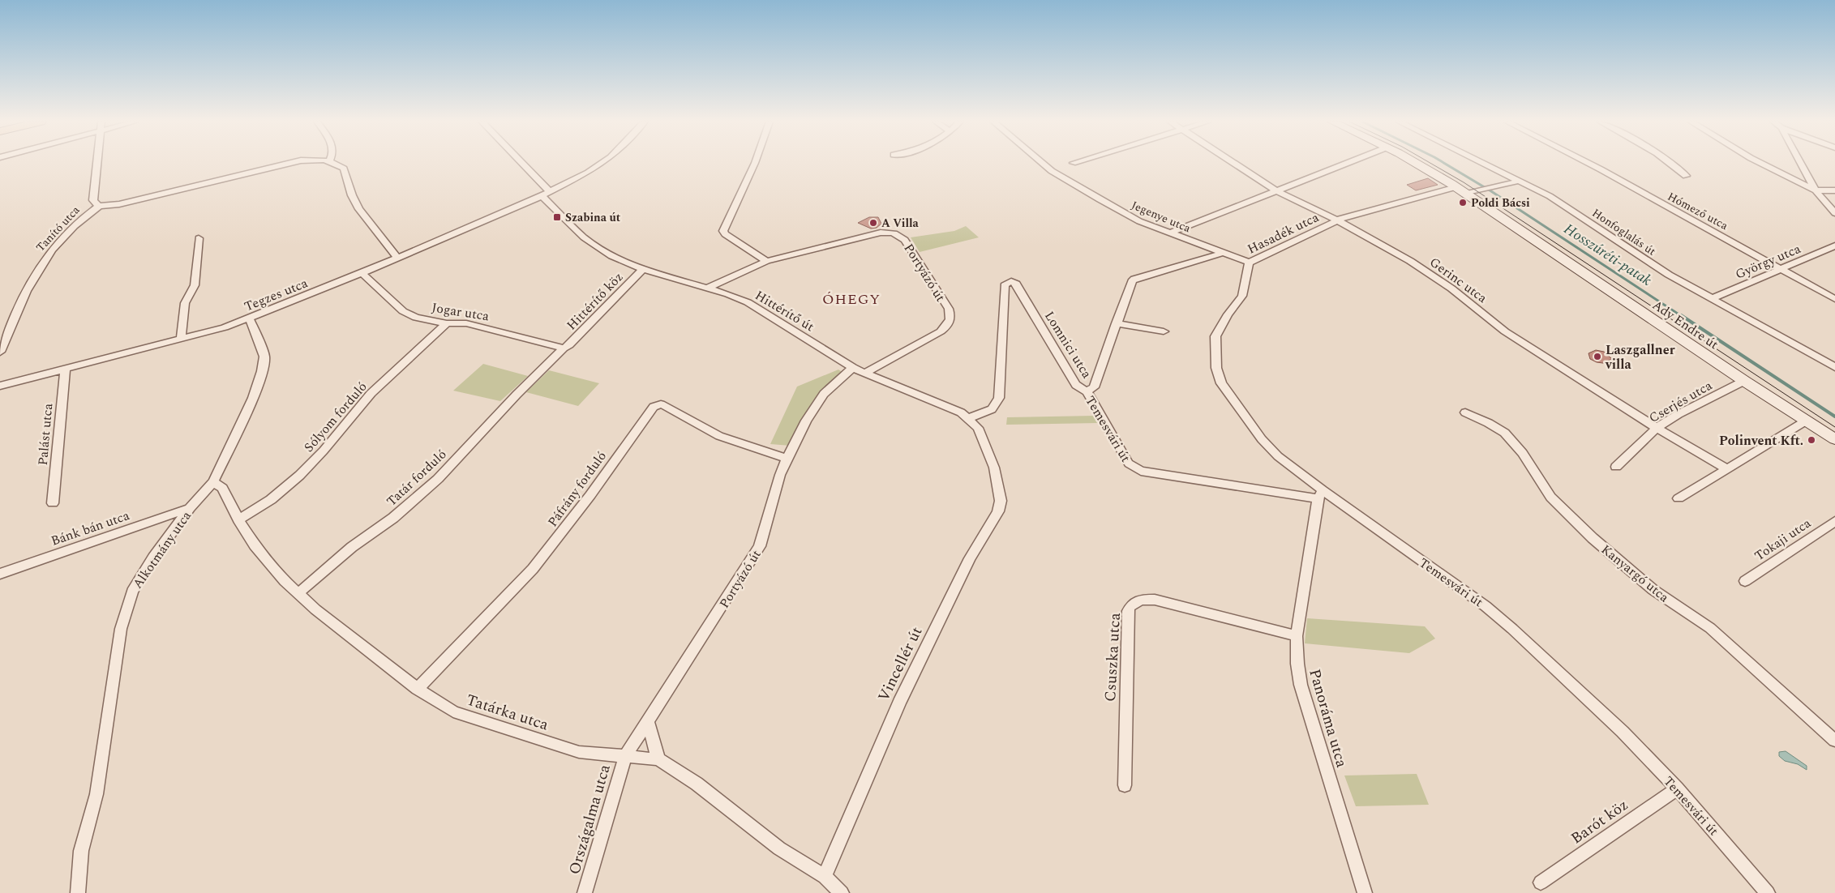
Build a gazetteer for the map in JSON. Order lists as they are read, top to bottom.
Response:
{
  "streets": {
    "street": [
      "Hómező utca",
      "Jegenye utca",
      "Tanító utca",
      "Honfoglalás út",
      "Hasadék utca",
      "György utca",
      "Portyázó út",
      "Gerinc utca",
      "Tegzes utca",
      "Hittérítő köz",
      "Hittérítő út",
      "Jogar utca",
      "Ady Endre út",
      "Lomnici utca",
      "Cserjés utca",
      "Sólyom forduló",
      "Temesvári út",
      "Palást utca",
      "Tatár forduló",
      "Páfrány forduló",
      "Bánk bán utca",
      "Tokaji utca",
      "Alkotmány utca",
      "Kanyargó utca",
      "Csuszka utca",
      "Vincellér út",
      "Tatárka utca",
      "Panoráma utca",
      "Országalma utca",
      "Barót köz"
    ]
  },
  "crossings": [
    ["Hómező utca", "György utca"],
    ["Jegenye utca", "Hasadék utca"],
    ["Jegenye utca", "Lomnici utca"],
    ["Honfoglalás út", "György utca"],
    ["Hasadék utca", "Gerinc utca"],
    ["Hasadék utca", "Ady Endre út"],
    ["Hasadék utca", "Temesvári út"],
    ["Hasadék utca", "Panoráma utca"],
    ["Portyázó út", "Hittérítő út"],
    ["Portyázó út", "Páfrány forduló"],
    ["Portyázó út", "Tatárka utca"],
    ["Portyázó út", "Országalma utca"],
    ["Gerinc utca", "Cserjés utca"],
    ["Tegzes utca", "Hittérítő út"],
    ["Tegzes utca", "Jogar utca"],
    ["Tegzes utca", "Palást utca"],
    ["Tegzes utca", "Alkotmány utca"],
    ["Hittérítő köz", "Hittérítő út"],
    ["Hittérítő köz", "Jogar utca"],
    ["Hittérítő köz", "Tatár forduló"],
    ["Hittérítő út", "Lomnici utca"],
    ["Hittérítő út", "Vincellér út"],
    ["Jogar utca", "Sólyom forduló"],
    ["Jogar utca", "Tatár forduló"],
    ["Ady Endre út", "Cserjés utca"],
    ["Lomnici utca", "Temesvári út"],
    ["Sólyom forduló", "Tatárka utca"],
    ["Temesvári út", "Panoráma utca"],
    ["Temesvári út", "Barót köz"],
    ["Tatár forduló", "Tatárka utca"],
    ["Páfrány forduló", "Tatárka utca"],
    ["Bánk bán utca", "Alkotmány utca"],
    ["Alkotmány utca", "Tatárka utca"],
    ["Csuszka utca", "Panoráma utca"],
    ["Vincellér út", "Tatárka utca"],
    ["Tatárka utca", "Országalma utca"]
  ],
  "districts": ["ÓHEGY"],
  "water": ["Hosszúréti-patak"],
  "places": {
    "other": [
      "Poldi Bácsi",
      "A Villa",
      "Laszgallner villa",
      "Polinvent Kft."
    ],
    "transit": ["Szabina út"]
  }
}
